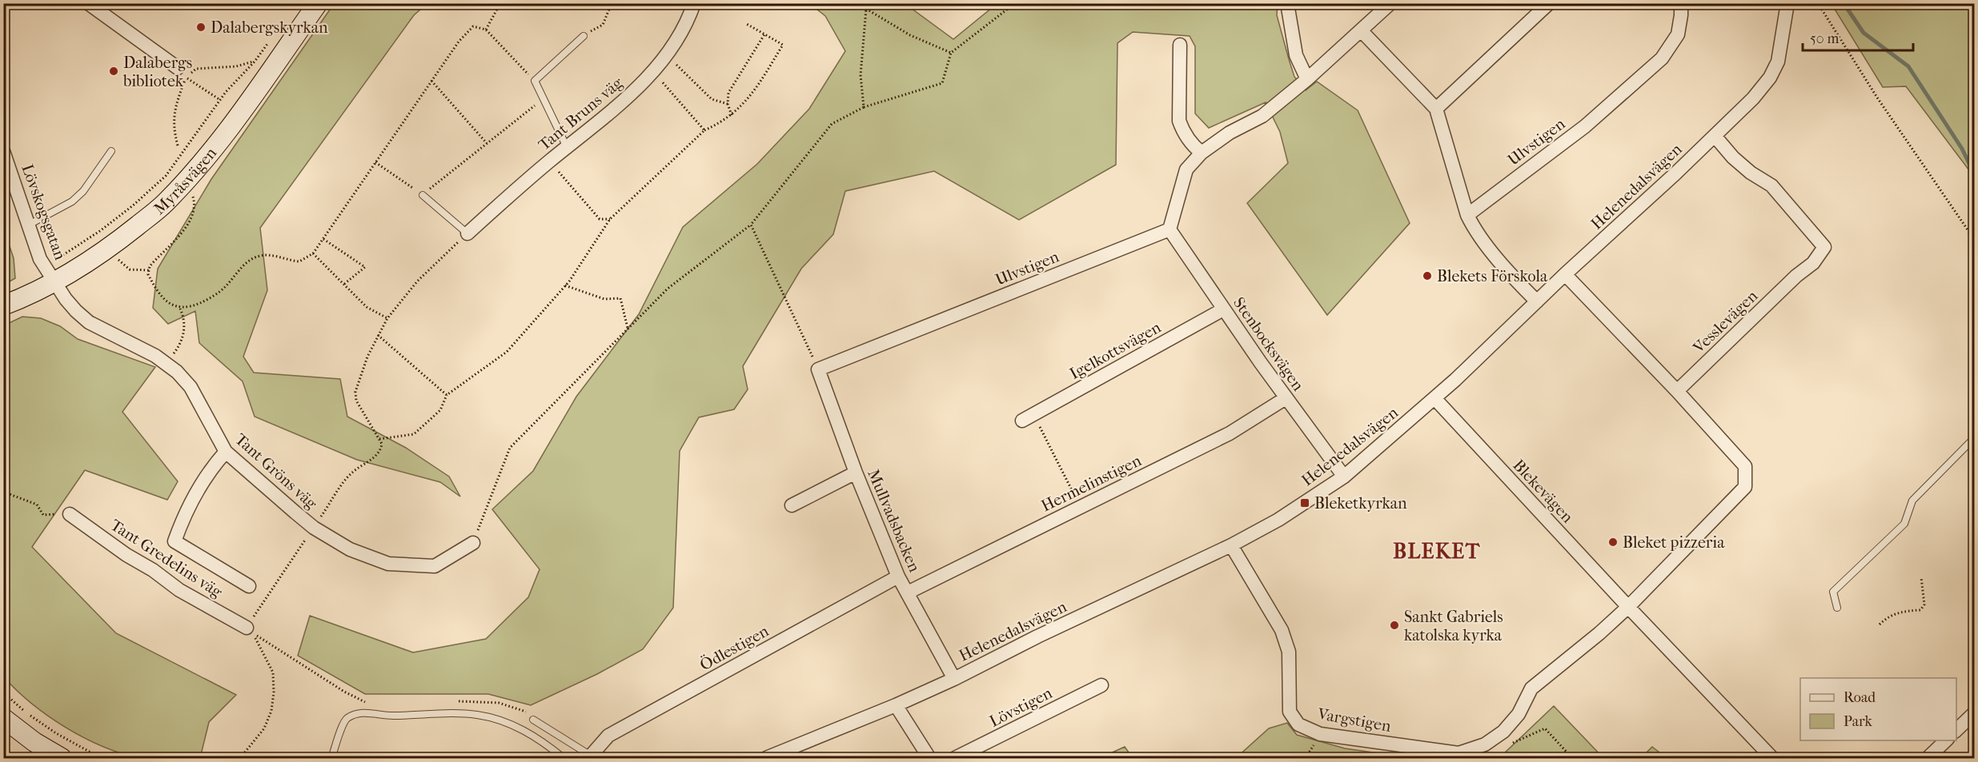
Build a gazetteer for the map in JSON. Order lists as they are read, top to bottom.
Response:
{
  "streets": {
    "street": [
      "Tant Bruns väg",
      "Ulvstigen",
      "Myråsvägen",
      "Helenedalsvägen",
      "Lövskogsgatan",
      "Vesslevägen",
      "Stenbocksvägen",
      "Igelkottsvägen",
      "Tant Gröns väg",
      "Hermelinstigen",
      "Blekevägen",
      "Mullvadsbacken",
      "Tant Gredelins väg",
      "Ödlestigen",
      "Lövstigen",
      "Vargstigen"
    ]
  },
  "crossings": [
    ["Ulvstigen", "Stenbocksvägen"],
    ["Ulvstigen", "Mullvadsbacken"],
    ["Myråsvägen", "Lövskogsgatan"],
    ["Myråsvägen", "Tant Gröns väg"],
    ["Helenedalsvägen", "Vesslevägen"],
    ["Helenedalsvägen", "Stenbocksvägen"],
    ["Helenedalsvägen", "Blekevägen"],
    ["Helenedalsvägen", "Mullvadsbacken"],
    ["Helenedalsvägen", "Vargstigen"],
    ["Lövskogsgatan", "Tant Gröns väg"],
    ["Stenbocksvägen", "Igelkottsvägen"],
    ["Stenbocksvägen", "Hermelinstigen"],
    ["Tant Gröns väg", "Tant Gredelins väg"],
    ["Hermelinstigen", "Mullvadsbacken"],
    ["Blekevägen", "Vargstigen"],
    ["Mullvadsbacken", "Ödlestigen"]
  ],
  "districts": ["BLEKET"],
  "places": {
    "other": [
      "Dalabergskyrkan",
      "Dalabergs bibliotek",
      "Blekets Förskola",
      "Bleket pizzeria",
      "Sankt Gabriels katolska kyrka"
    ],
    "transit": ["Bleketkyrkan"]
  },
  "legend": ["Road", "Park"],
  "scale_bar": "50 m"
}
